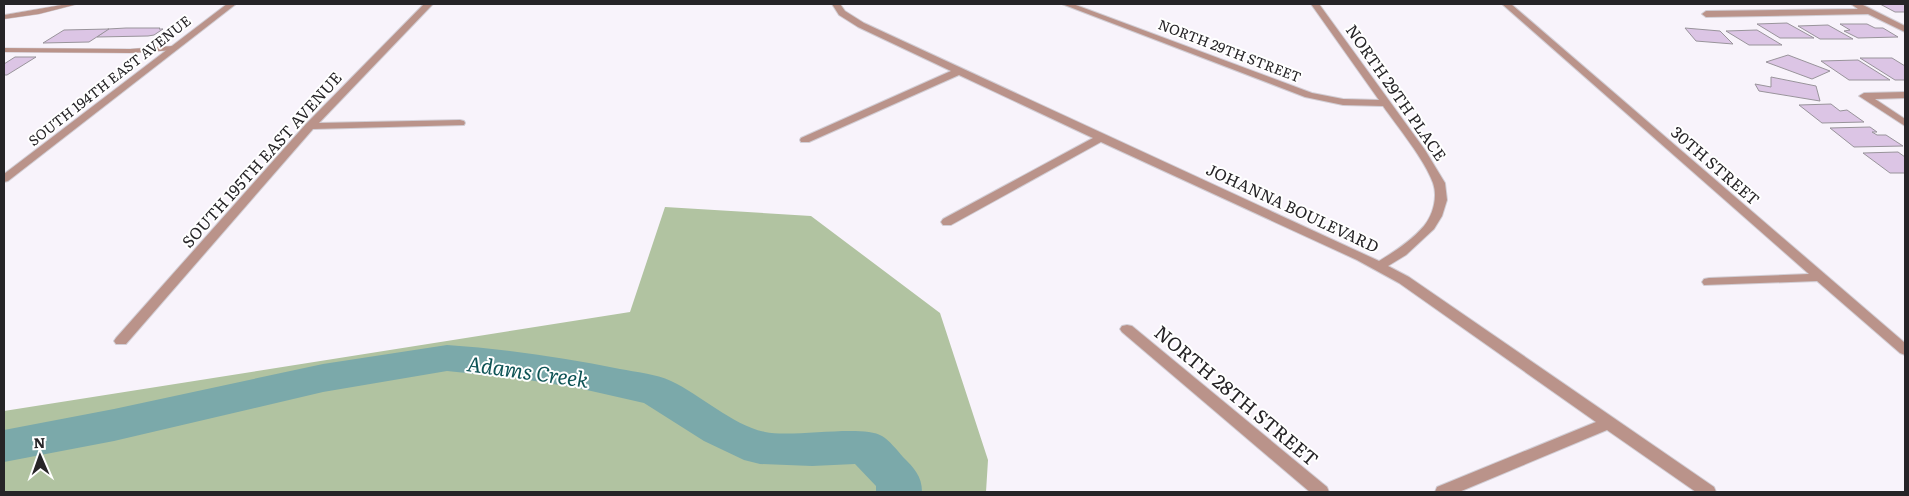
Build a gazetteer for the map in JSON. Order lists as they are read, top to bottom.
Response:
{
  "streets": {
    "street": [
      "NORTH 29TH STREET",
      "SOUTH 194TH EAST AVENUE",
      "NORTH 29TH PLACE",
      "SOUTH 195TH EAST AVENUE",
      "30TH STREET",
      "JOHANNA BOULEVARD",
      "NORTH 28TH STREET"
    ]
  },
  "crossings": [
    ["NORTH 29TH STREET", "NORTH 29TH PLACE"],
    ["NORTH 29TH PLACE", "JOHANNA BOULEVARD"]
  ],
  "water": ["Adams Creek"],
  "north": "top"
}
